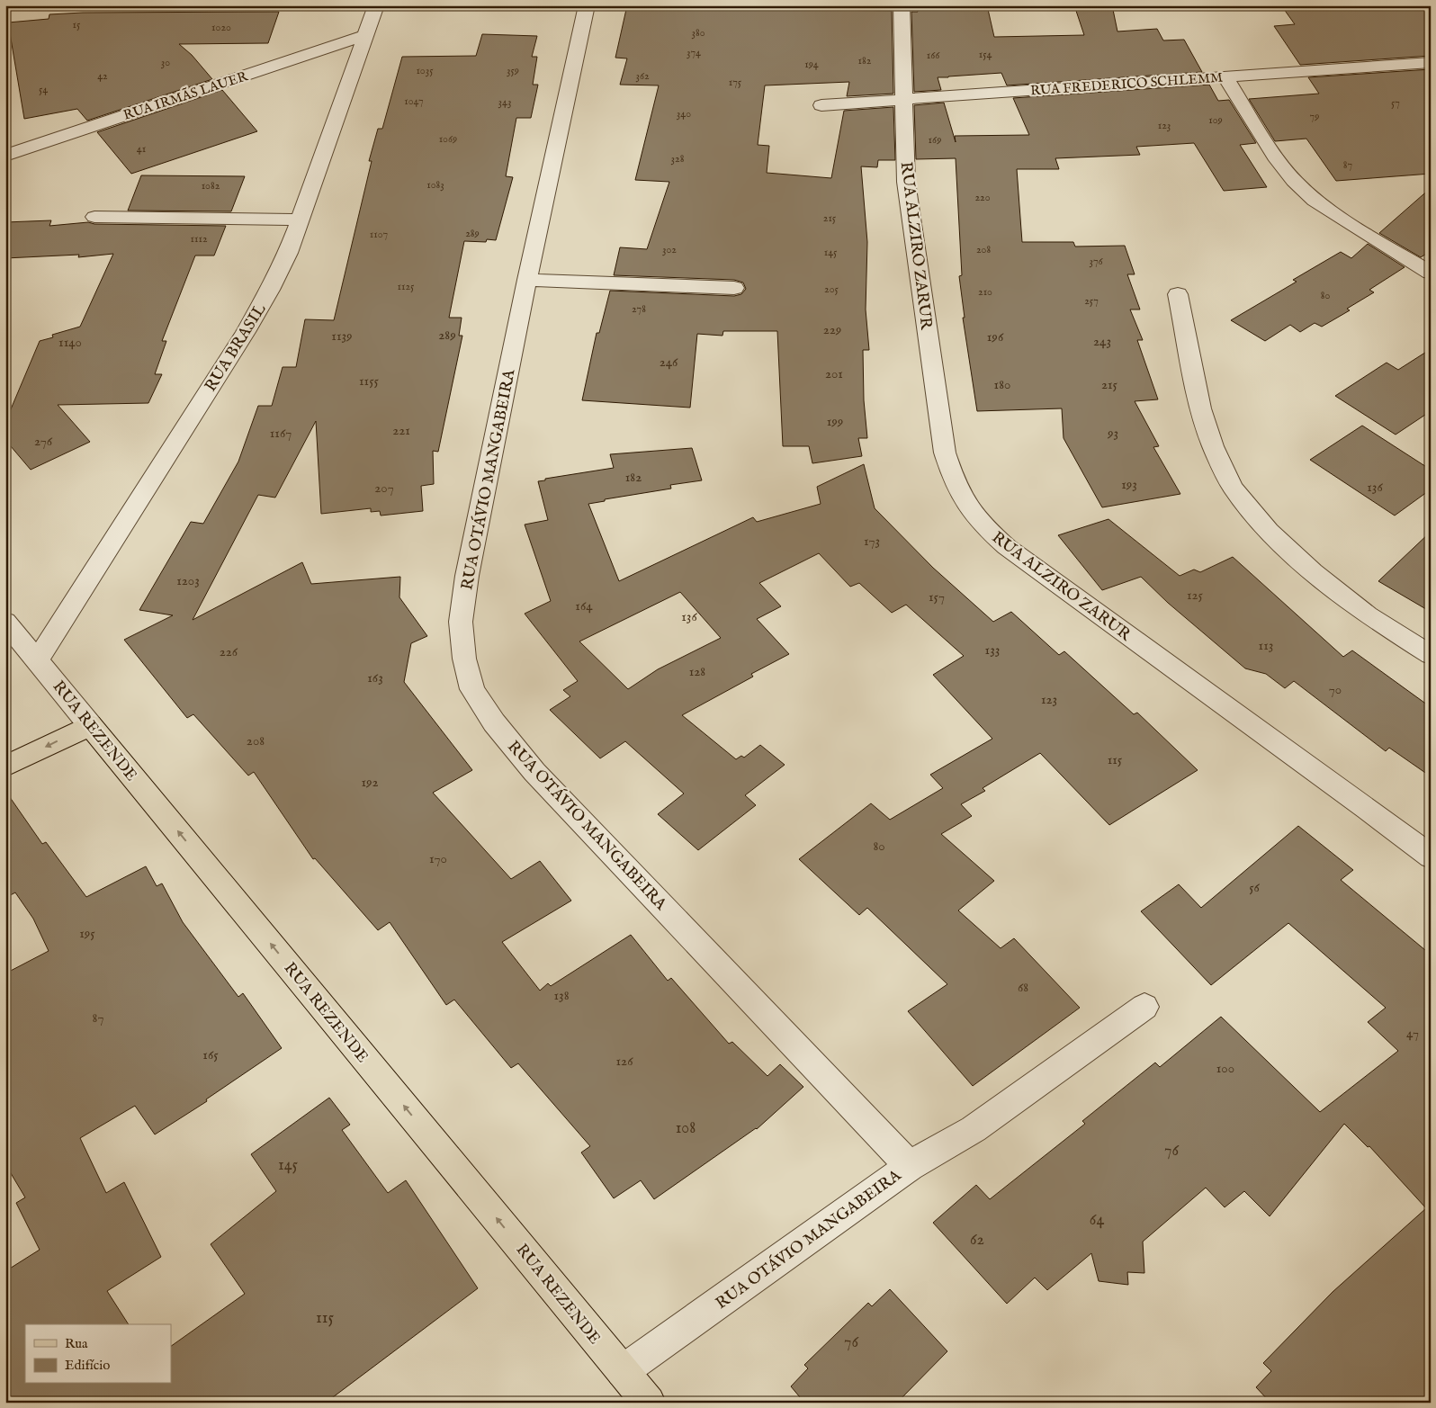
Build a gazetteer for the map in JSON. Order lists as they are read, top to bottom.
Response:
{
  "streets": {
    "main road": ["RUA REZENDE"],
    "street": [
      "RUA FREDERICO SCHLEMM",
      "RUA IRMÃS LAUER",
      "RUA ALZIRO ZARUR",
      "RUA BRASIL",
      "RUA OTÁVIO MANGABEIRA"
    ]
  },
  "crossings": [
    ["RUA FREDERICO SCHLEMM", "RUA ALZIRO ZARUR"],
    ["RUA IRMÃS LAUER", "RUA BRASIL"],
    ["RUA BRASIL", "RUA REZENDE"],
    ["RUA OTÁVIO MANGABEIRA", "RUA REZENDE"]
  ],
  "one_way": ["RUA REZENDE"],
  "house_numbers": [
    "15",
    "1020",
    "380",
    "374",
    "154",
    "166",
    "182",
    "30",
    "194",
    "1035",
    "359",
    "42",
    "362",
    "175",
    "54",
    "1047",
    "343",
    "57",
    "340",
    "79",
    "109",
    "123",
    "1069",
    "169",
    "41",
    "328",
    "87",
    "1083",
    "1082",
    "220",
    "215",
    "289",
    "1107",
    "1112",
    "302",
    "208",
    "145",
    "376",
    "1125",
    "205",
    "210",
    "80",
    "257",
    "278",
    "229",
    "289",
    "1139",
    "196",
    "243",
    "1140",
    "246",
    "201",
    "1155",
    "180",
    "215",
    "199",
    "221",
    "1167",
    "93",
    "276",
    "182",
    "193",
    "136",
    "207",
    "173",
    "1203",
    "125",
    "157",
    "164",
    "136",
    "113",
    "133",
    "226",
    "128",
    "163",
    "70",
    "123",
    "208",
    "115",
    "192",
    "80",
    "170",
    "56",
    "195",
    "68",
    "138",
    "87",
    "47",
    "165",
    "126",
    "100",
    "108",
    "76",
    "145",
    "64",
    "62",
    "115",
    "76"
  ],
  "legend": ["Rua", "Edifício"]
}
